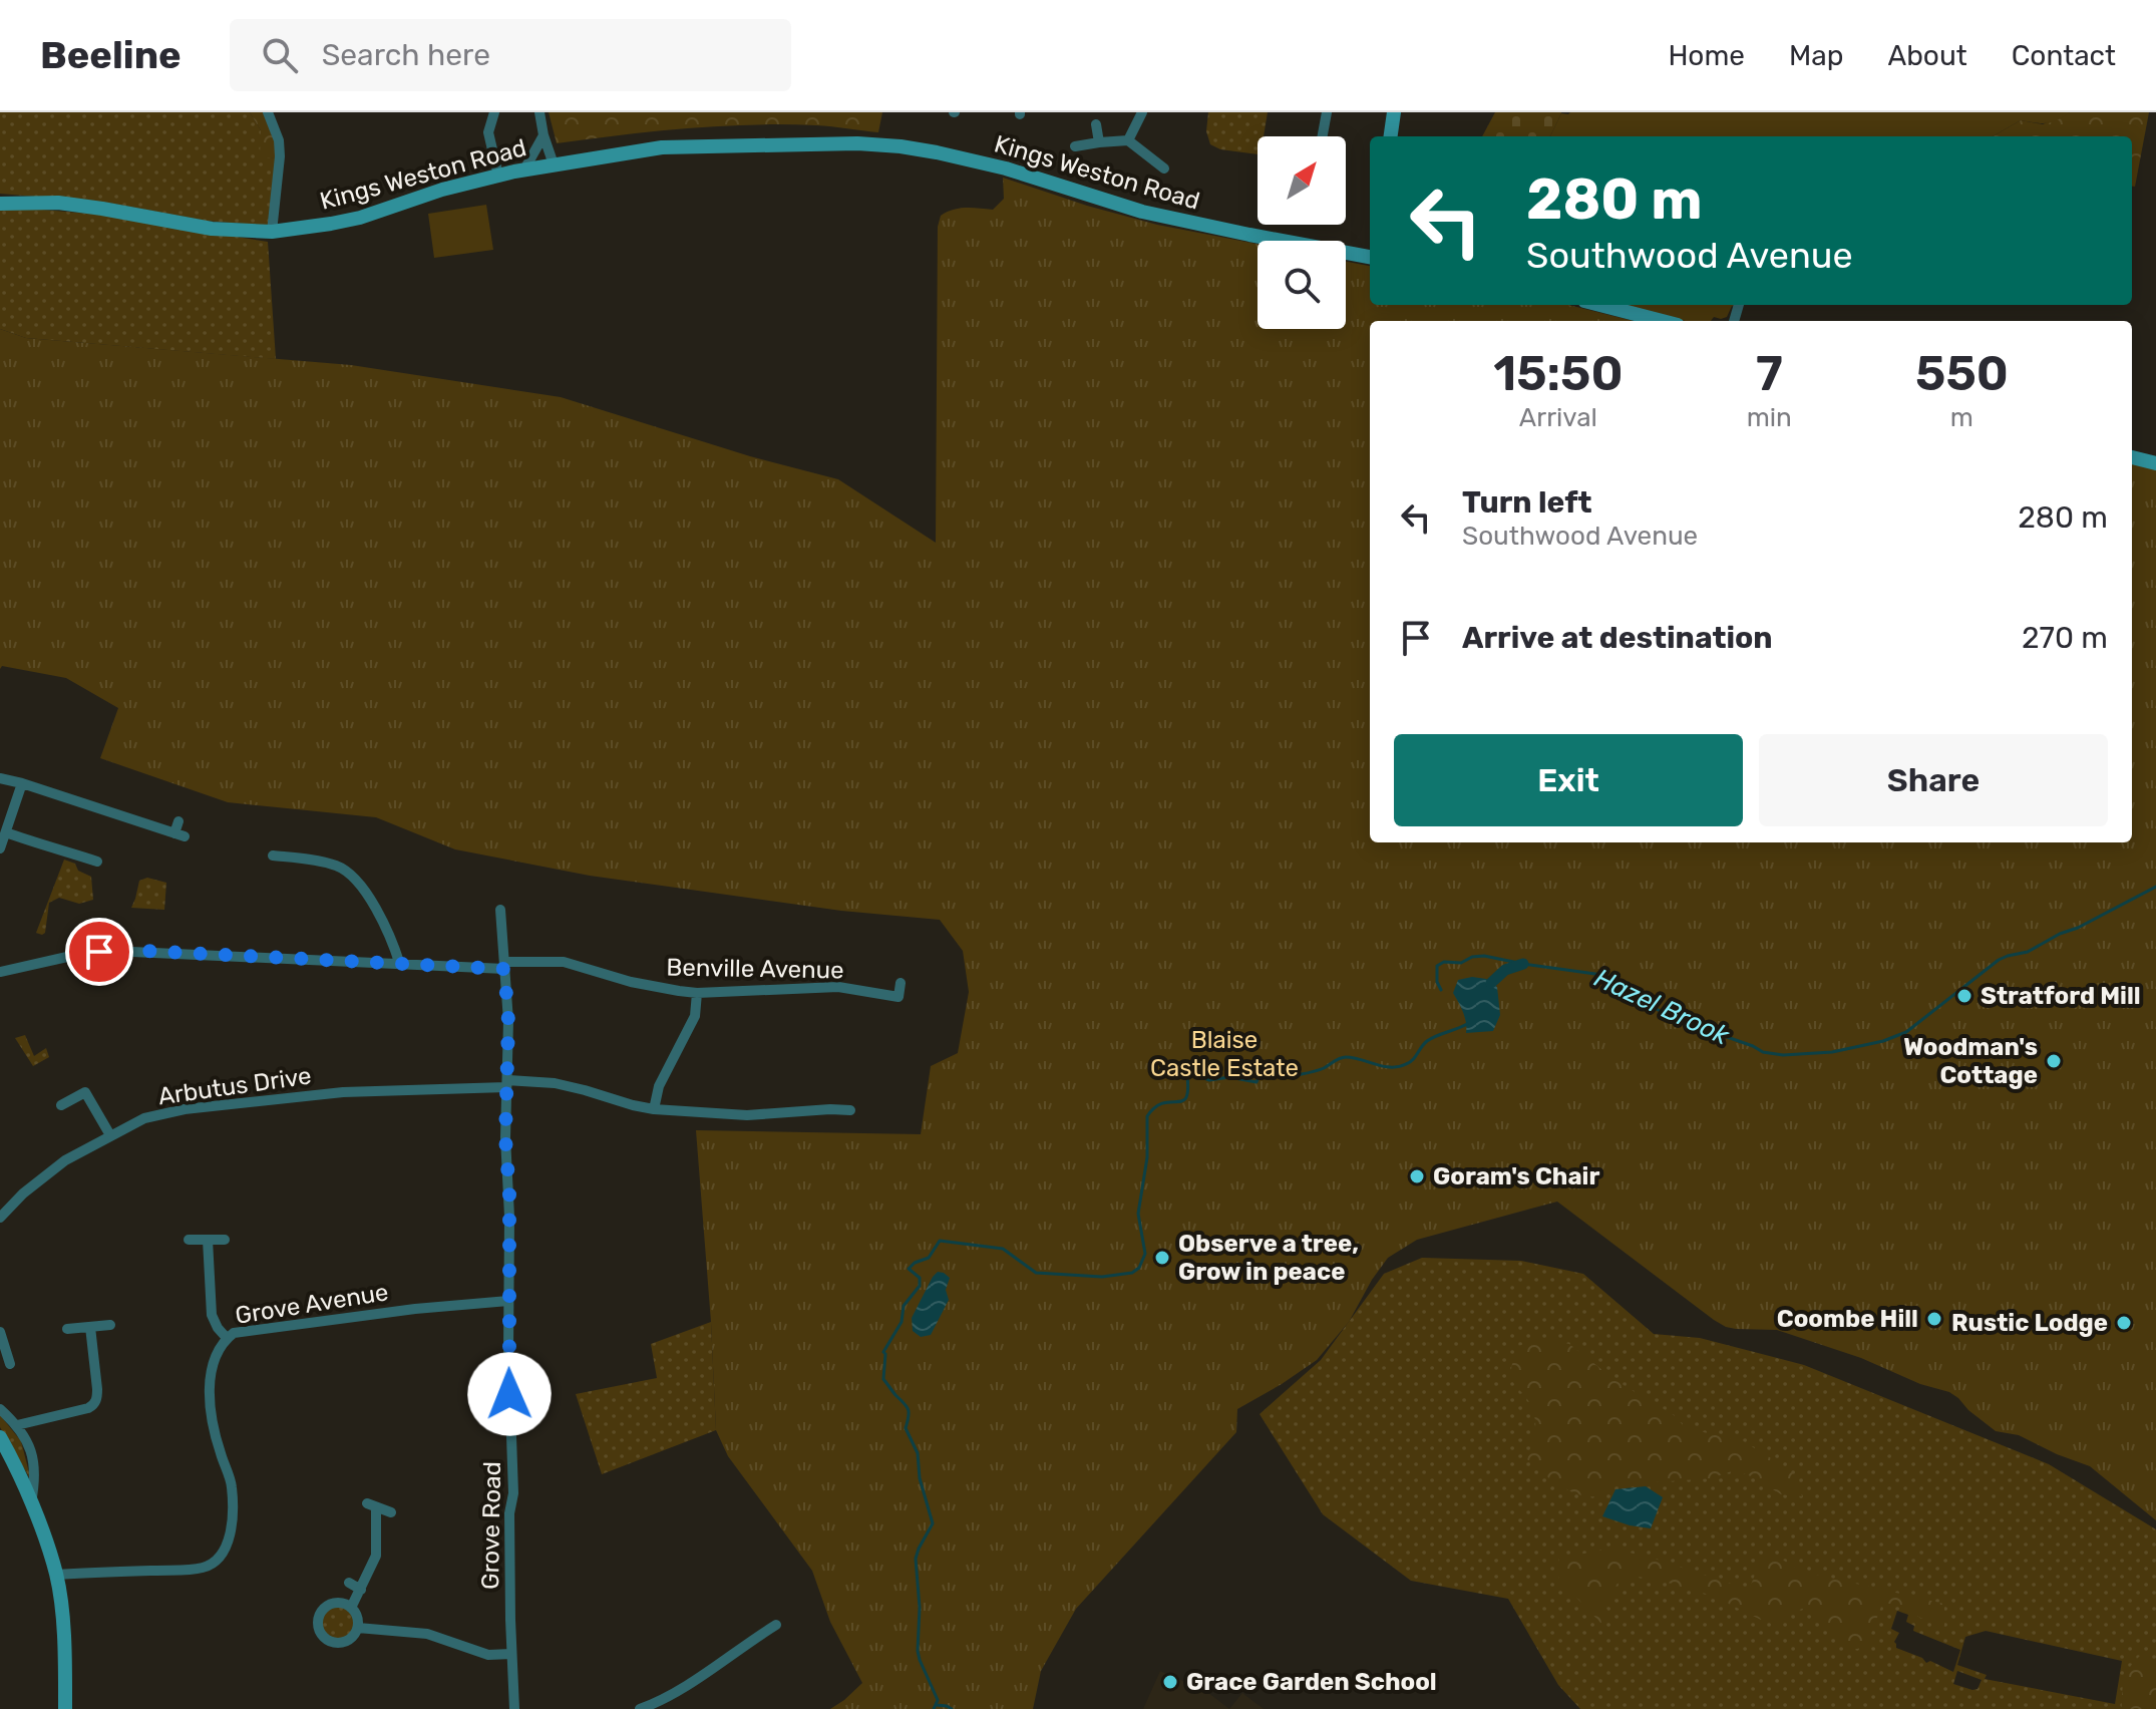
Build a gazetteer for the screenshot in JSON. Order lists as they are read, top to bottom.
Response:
{
  "streets": {
    "main road": ["Kings Weston Road"],
    "street": [
      "Benville Avenue",
      "Arbutus Drive",
      "Grove Avenue",
      "Grove Road"
    ]
  },
  "crossings": [
    ["Benville Avenue", "Grove Road"],
    ["Arbutus Drive", "Grove Road"],
    ["Grove Avenue", "Grove Road"]
  ],
  "water": ["Hazel Brook"],
  "parks": ["Blaise Castle Estate"],
  "places": [
    "Stratford Mill",
    "Woodman's Cottage",
    "Goram's Chair",
    "Observe a tree, Grow in peace",
    "Coombe Hill",
    "Rustic Lodge",
    "Grace Garden School"
  ],
  "north": "top right",
  "page": {
    "header": "Beeline",
    "search": "Search here",
    "nav": [
      "Home",
      "Map",
      "About",
      "Contact"
    ],
    "turn": ["280 m", "Southwood Avenue"],
    "eta": [
      "15:50",
      "Arrival",
      "7",
      "min",
      "550",
      "m"
    ],
    "list": [
      {
        "name": "Turn left",
        "note": "Southwood Avenue",
        "value": "280 m"
      },
      {
        "name": "Arrive at destination",
        "value": "270 m"
      }
    ],
    "buttons": ["Exit", "Share"]
  }
}
